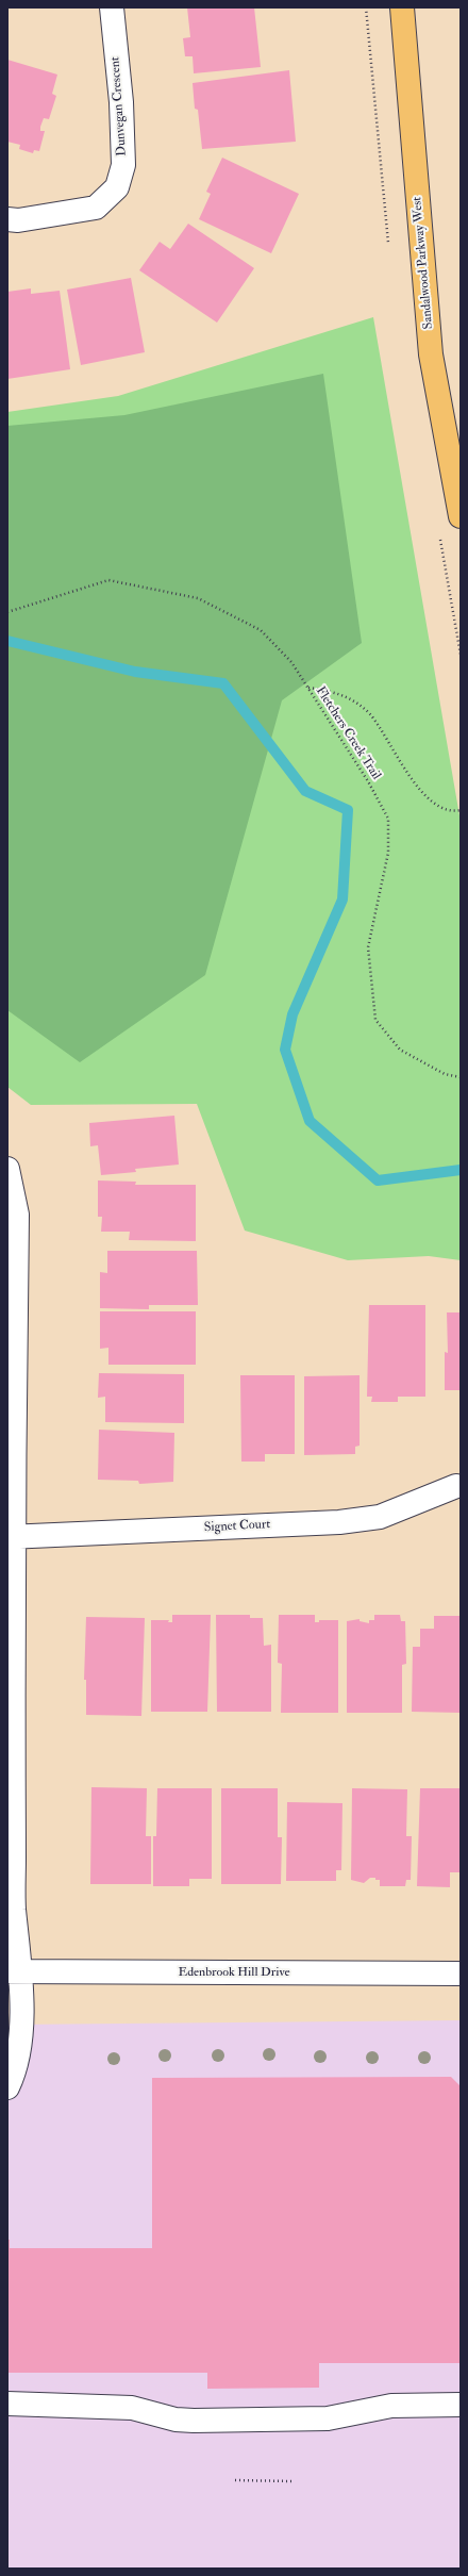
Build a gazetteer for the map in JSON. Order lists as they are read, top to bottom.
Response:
{
  "streets": {
    "main road": ["Sandalwood Parkway West"],
    "street": ["Dunvegan Crescent", "Signet Court", "Edenbrook Hill Drive"],
    "path": ["Fletchers Creek Trail"]
  }
}
